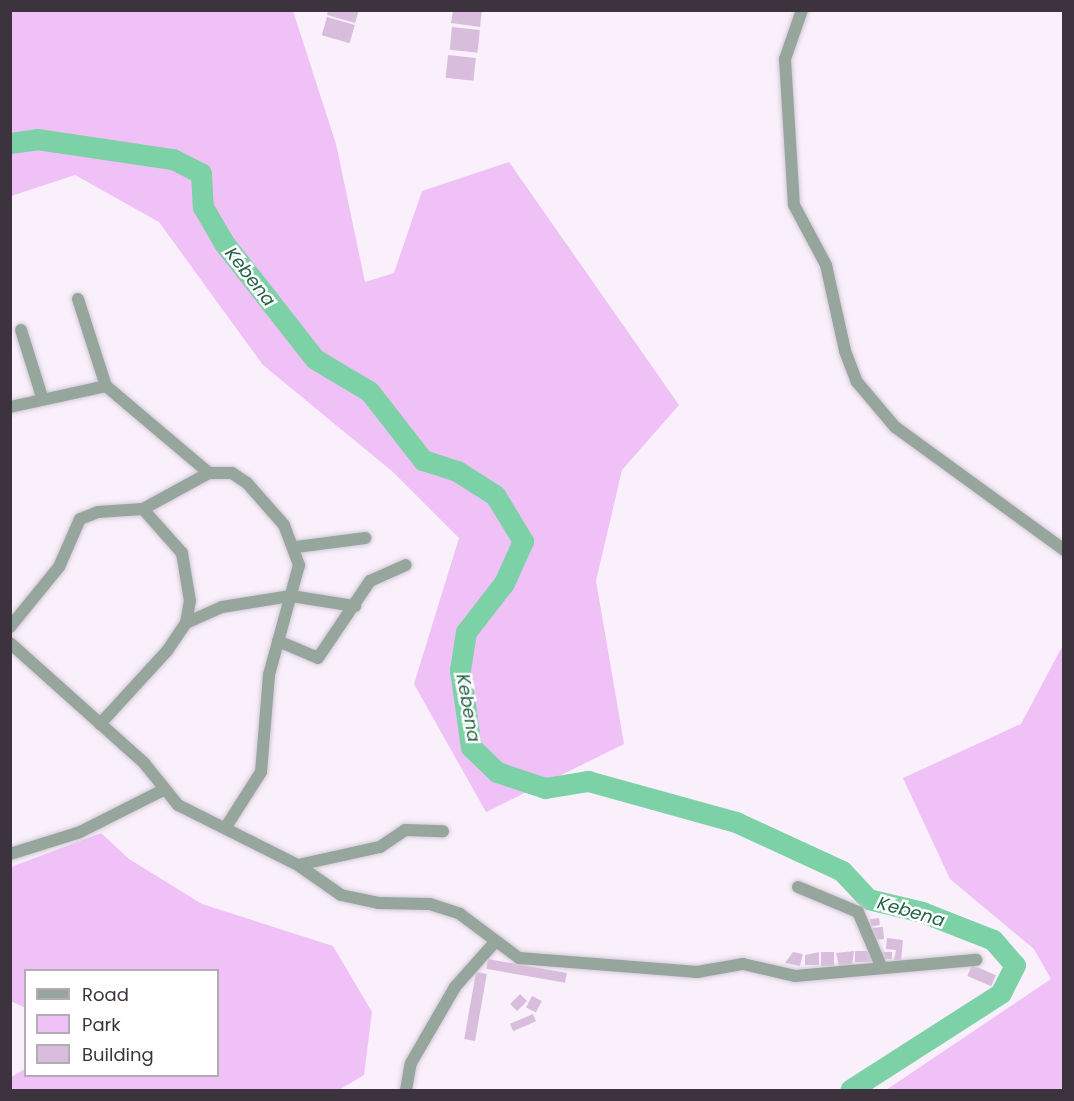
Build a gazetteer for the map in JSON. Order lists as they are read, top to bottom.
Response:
{
  "water": ["Kebena"],
  "legend": ["Road", "Park", "Building"]
}
